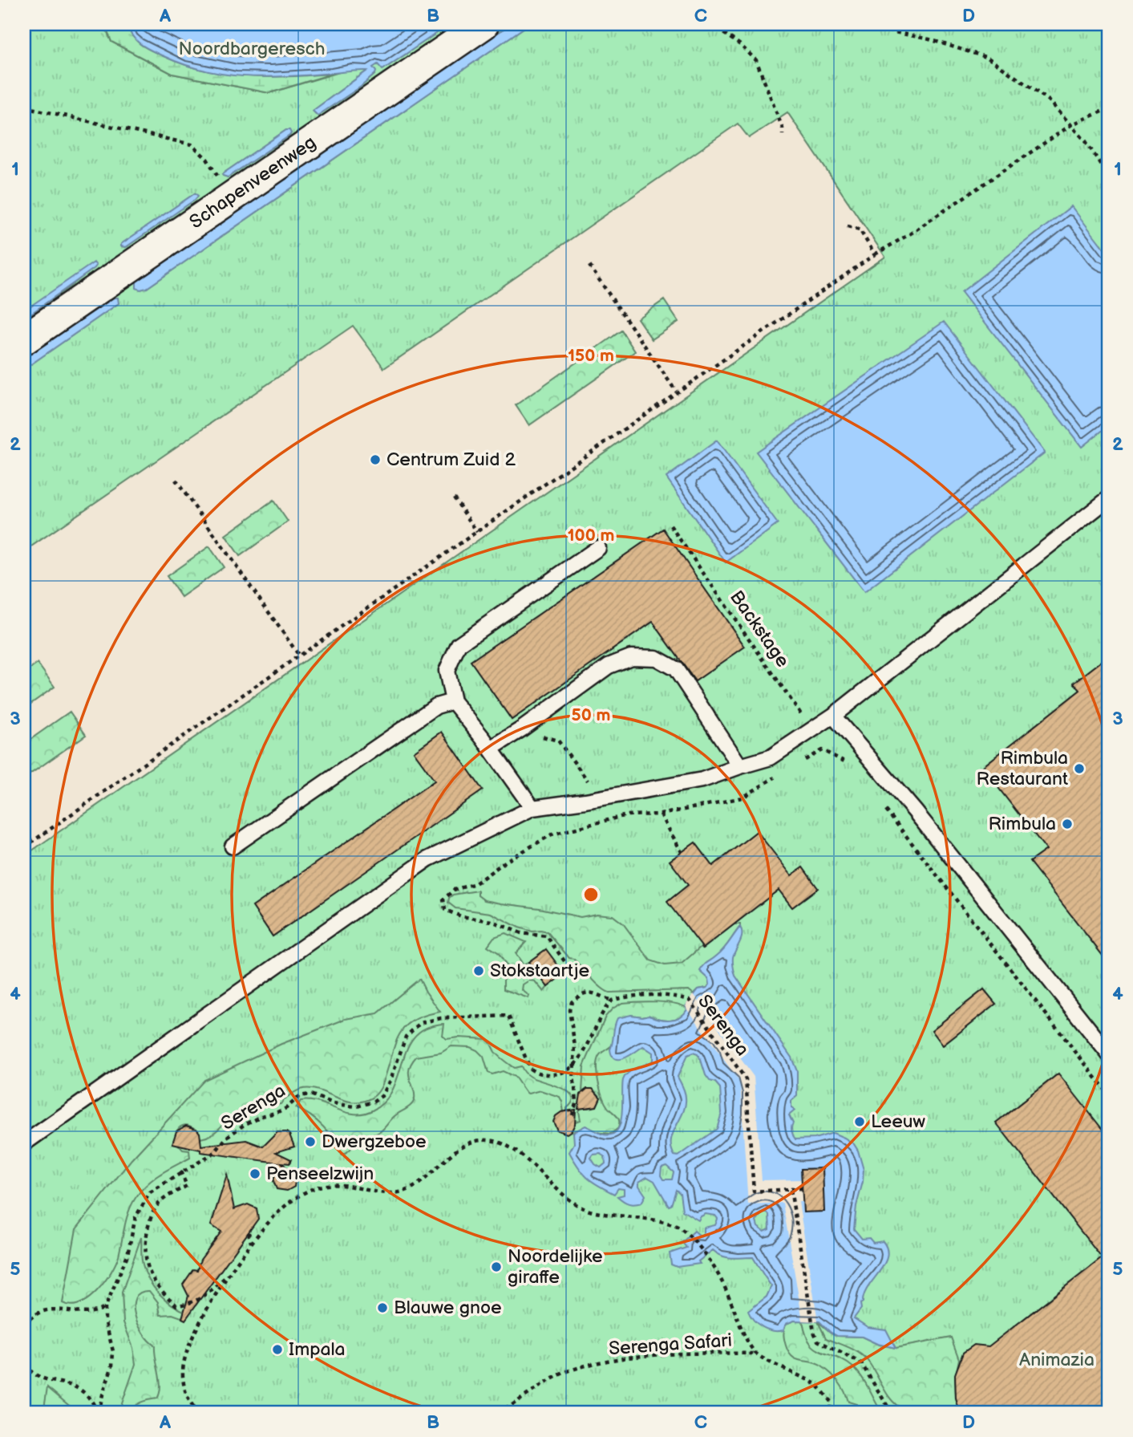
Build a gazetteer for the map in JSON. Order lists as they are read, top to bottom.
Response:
{
  "streets": {
    "street": ["Schapenveenweg"],
    "path": ["Backstage", "Serenga", "Serenga Safari"]
  },
  "parks": ["Noordbargeresch", "Animazia"],
  "places": [
    "Centrum Zuid 2",
    "Rimbula Restaurant",
    "Rimbula",
    "Stokstaartje",
    "Leeuw",
    "Dwergzeboe",
    "Penseelzwijn",
    "Noordelijke giraffe",
    "Blauwe gnoe",
    "Impala"
  ],
  "grid": {
    "columns": [
      "A",
      "B",
      "C",
      "D"
    ],
    "rows": [
      "1",
      "2",
      "3",
      "4",
      "5"
    ]
  },
  "rings": ["150 m", "100 m", "50 m"]
}
